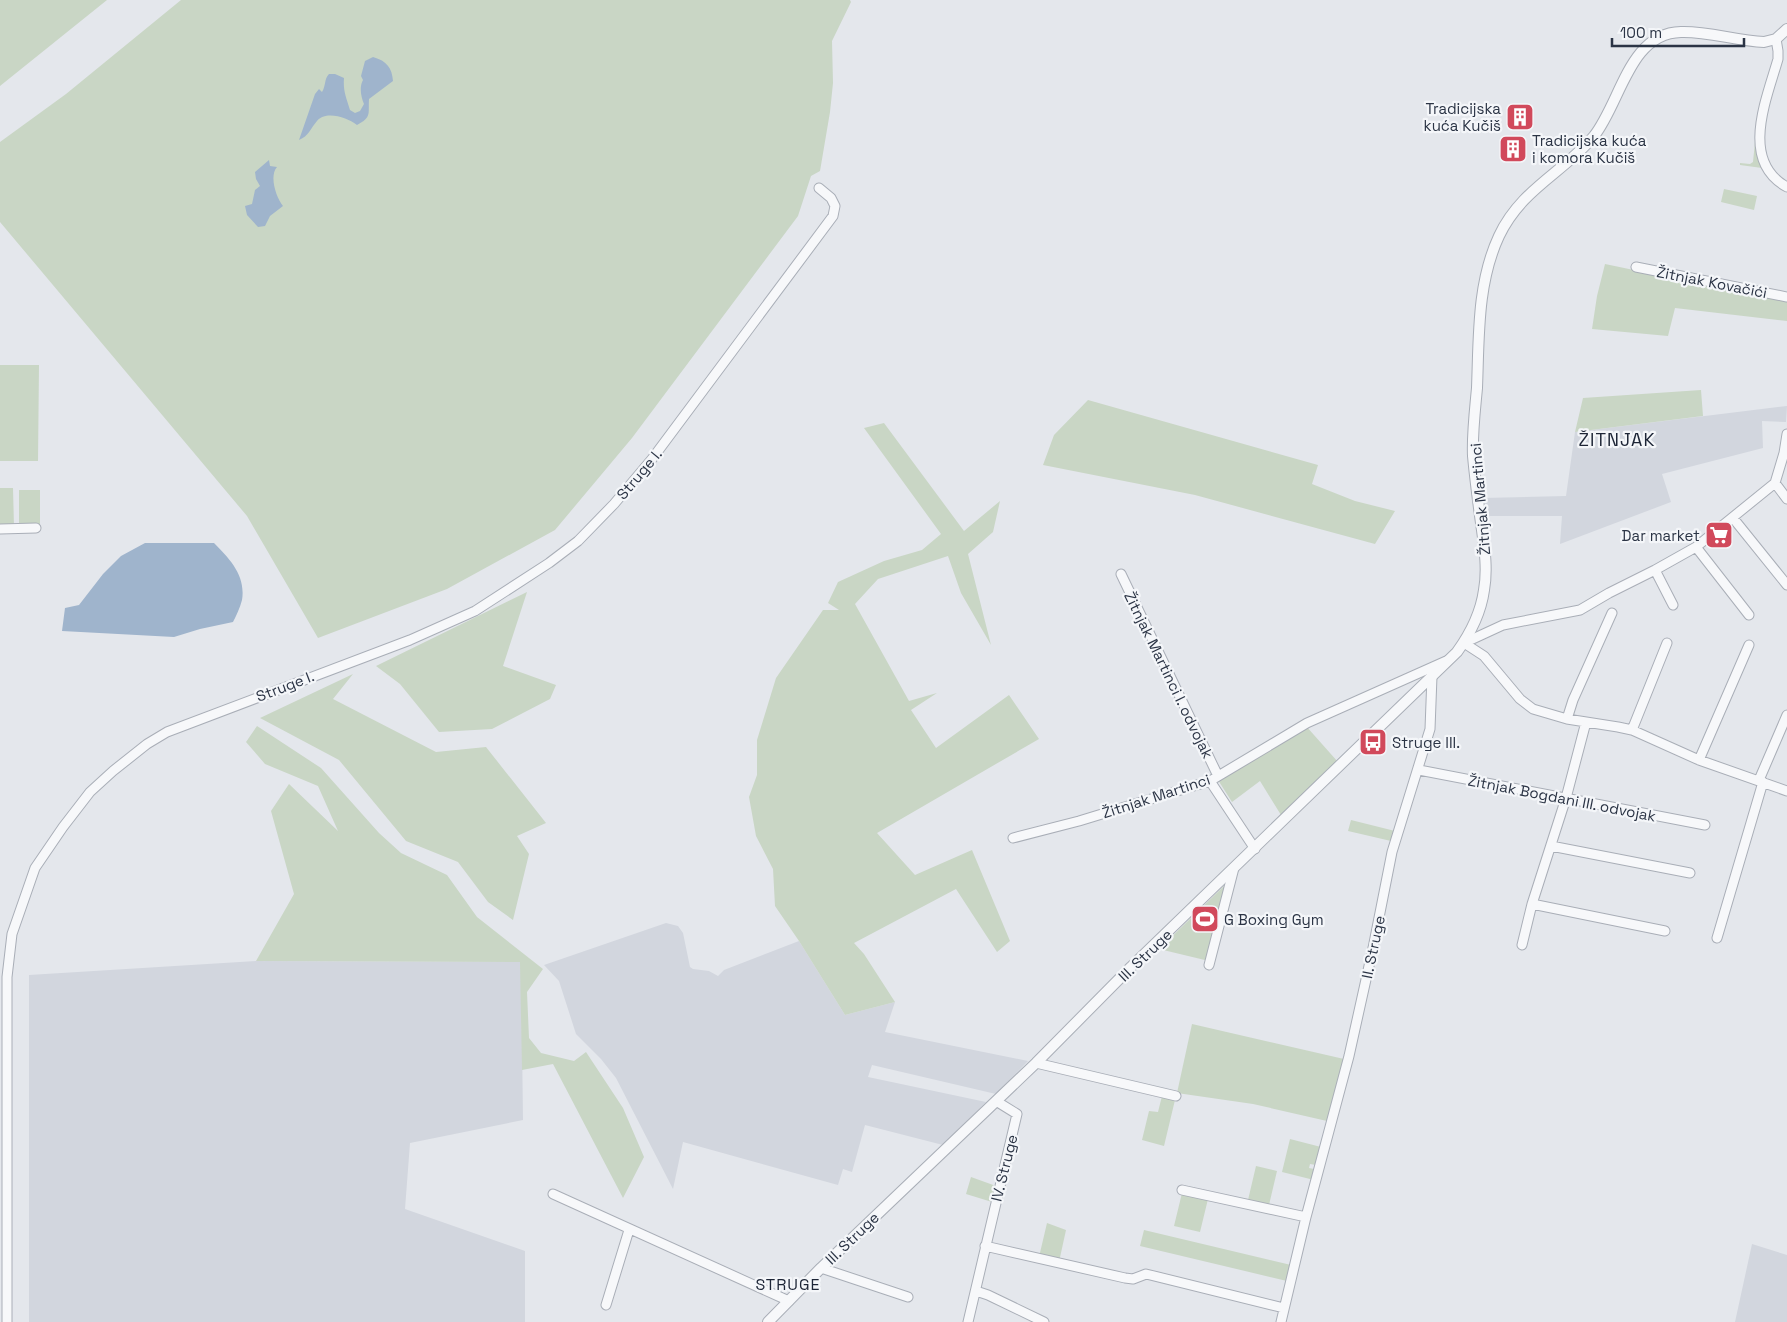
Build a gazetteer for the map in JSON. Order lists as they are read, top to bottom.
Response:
{
  "streets": {
    "street": [
      "Žitnjak Kovačići",
      "Struge I.",
      "Žitnjak Martinci",
      "Žitnjak Martinci I. odvojak",
      "Žitnjak Bogdani III. odvojak",
      "II. Struge",
      "III. Struge",
      "IV. Struge"
    ]
  },
  "crossings": [
    ["Žitnjak Martinci", "Žitnjak Martinci I. odvojak"],
    ["Žitnjak Martinci", "III. Struge"],
    ["Žitnjak Bogdani III. odvojak", "II. Struge"],
    ["II. Struge", "III. Struge"],
    ["III. Struge", "IV. Struge"]
  ],
  "districts": ["ŽITNJAK", "STRUGE"],
  "places": {
    "building": ["Tradicijska kuća Kučiš", "Tradicijska kuća i komora Kučiš"],
    "supermarket": ["Dar market"],
    "bus stop": ["Struge III."],
    "sports": ["G Boxing Gym"]
  },
  "scale_bar": "100 m"
}
